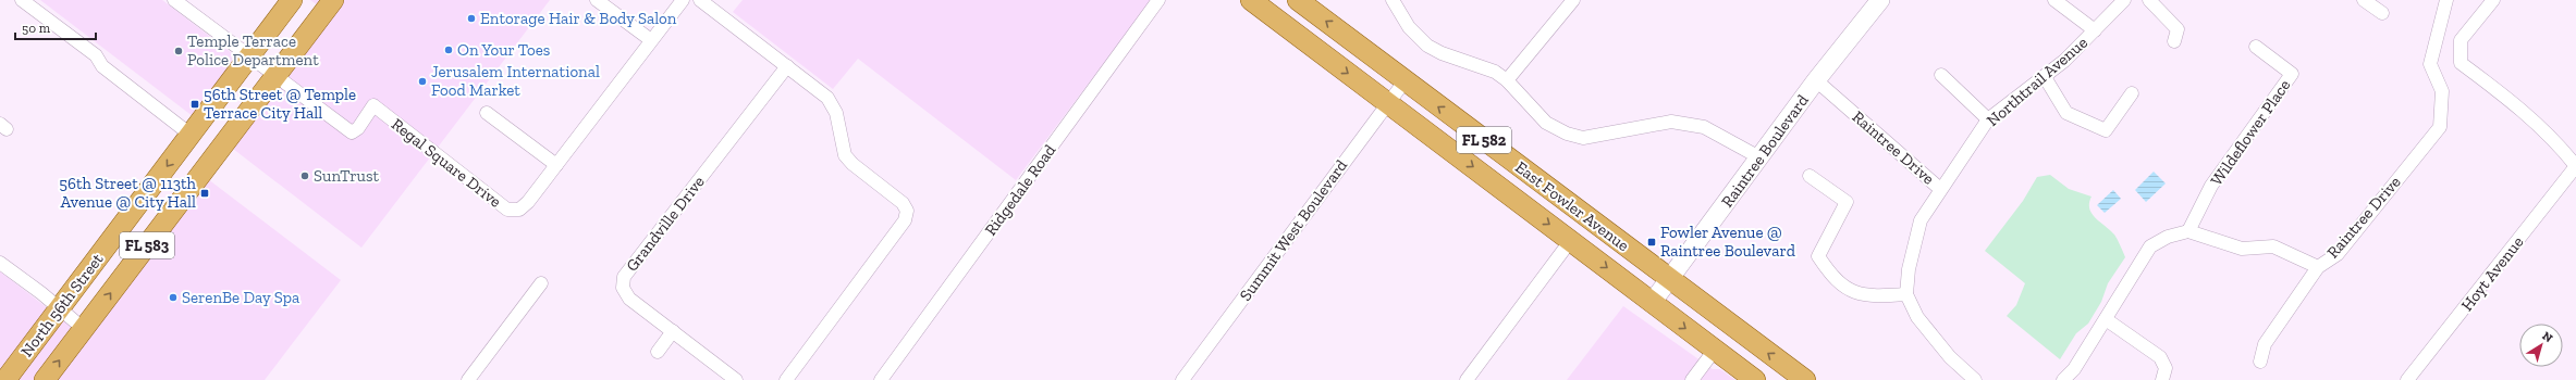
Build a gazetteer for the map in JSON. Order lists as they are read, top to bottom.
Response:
{
  "streets": {
    "main road": [
      "FL 582",
      "East Fowler Avenue",
      "FL 583",
      "North 56th Street"
    ],
    "street": [
      "Northtrail Avenue",
      "Wildeflower Place",
      "Raintree Drive",
      "Raintree Boulevard",
      "Regal Square Drive",
      "Ridgedale Road",
      "Grandville Drive",
      "Summit West Boulevard",
      "Hoyt Avenue"
    ]
  },
  "crossings": [
    ["Northtrail Avenue", "Raintree Drive"],
    ["Wildeflower Place", "Raintree Drive"],
    ["Raintree Drive", "Raintree Boulevard"],
    ["Raintree Boulevard", "East Fowler Avenue"],
    ["Regal Square Drive", "North 56th Street"],
    ["East Fowler Avenue", "Summit West Boulevard"]
  ],
  "places": {
    "other": [
      "Entorage Hair & Body Salon",
      "On Your Toes",
      "Temple Terrace Police Department",
      "Jerusalem International Food Market",
      "SunTrust",
      "SerenBe Day Spa"
    ],
    "transit": ["56th Street @ Temple Terrace City Hall", "56th Street @ 113th Avenue @ City Hall", "Fowler Avenue @ Raintree Boulevard"]
  },
  "scale_bar": "50 m",
  "north": "top right"
}
